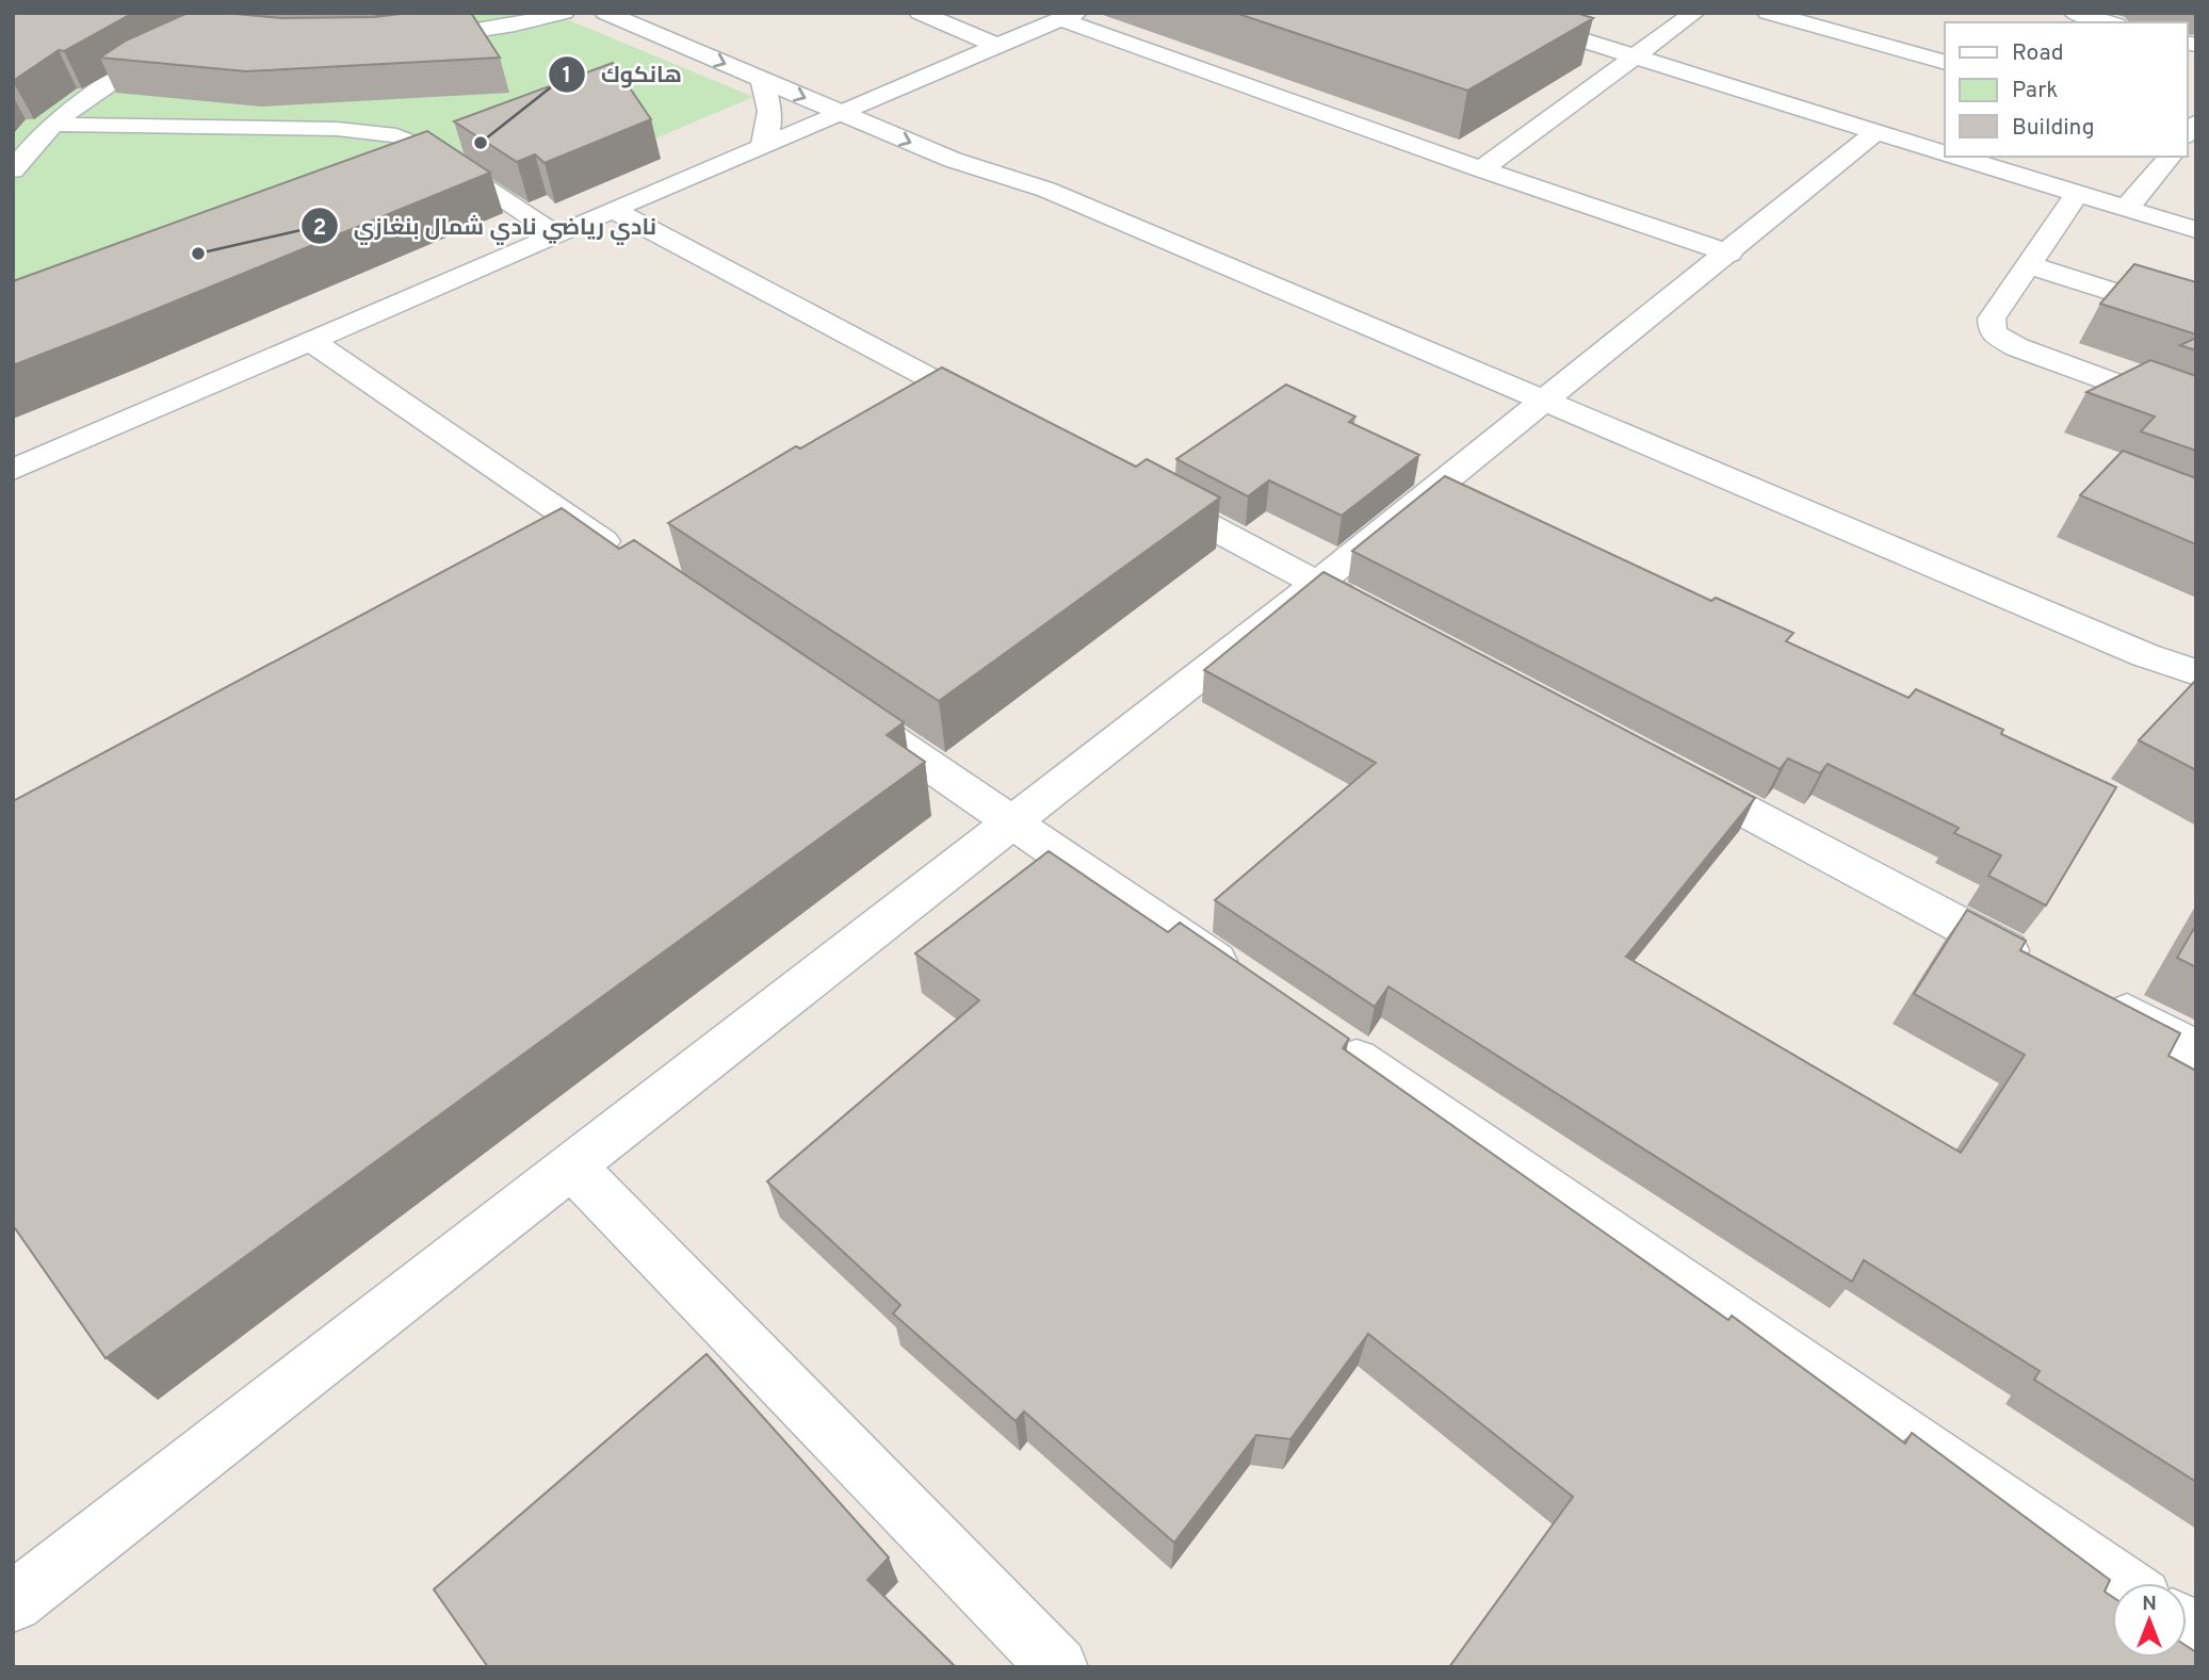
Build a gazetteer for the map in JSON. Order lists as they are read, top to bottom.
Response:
{
  "places": ["هانكوك", "نادي رياضي نادي شمال بنغازي"],
  "legend": ["Road", "Park", "Building"],
  "north": "top"
}
